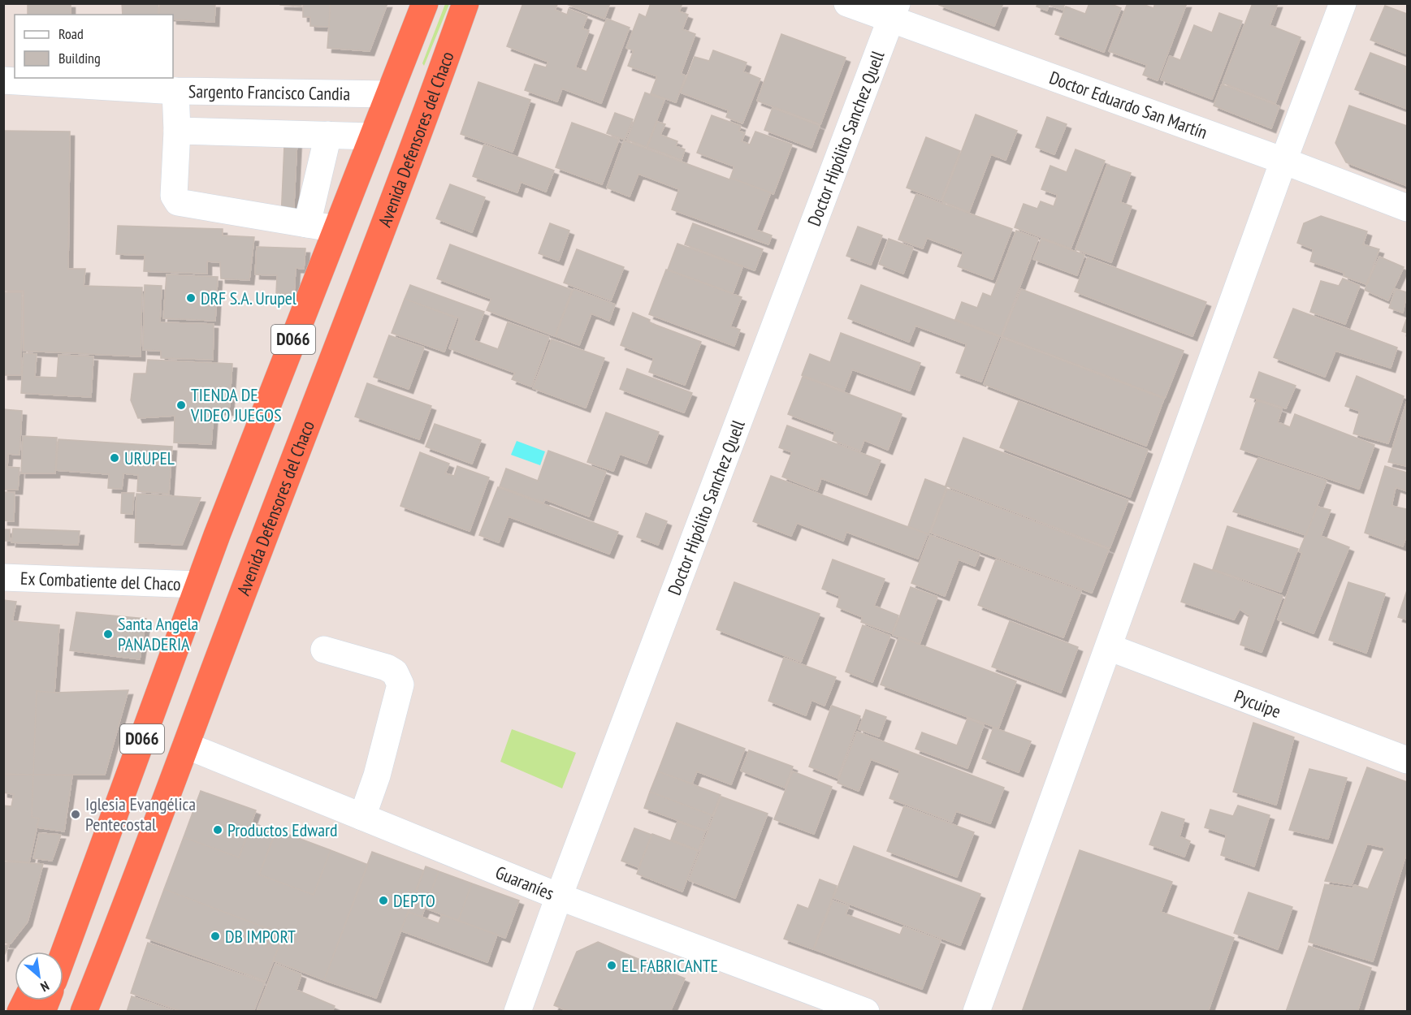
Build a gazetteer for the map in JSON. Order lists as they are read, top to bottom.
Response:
{
  "streets": {
    "highway": ["Avenida Defensores del Chaco", "D066"],
    "street": [
      "Sargento Francisco Candia",
      "Doctor Eduardo San Martín",
      "Doctor Hipólito Sanchez Quell",
      "Ex Combatiente del Chaco",
      "Pycuipe",
      "Guaraníes"
    ]
  },
  "crossings": [
    ["Sargento Francisco Candia", "D066"],
    ["Doctor Eduardo San Martín", "Doctor Hipólito Sanchez Quell"],
    ["Doctor Hipólito Sanchez Quell", "Guaraníes"],
    ["Avenida Defensores del Chaco", "Guaraníes"],
    ["D066", "Ex Combatiente del Chaco"]
  ],
  "places": [
    "DRF S.A. Urupel",
    "TIENDA DE VIDEO JUEGOS",
    "URUPEL",
    "Santa Angela PANADERIA",
    "Iglesia Evangélica Pentecostal",
    "Productos Edward",
    "DEPTO",
    "DB IMPORT",
    "EL FABRICANTE"
  ],
  "legend": ["Road", "Building"],
  "north": "bottom right"
}
